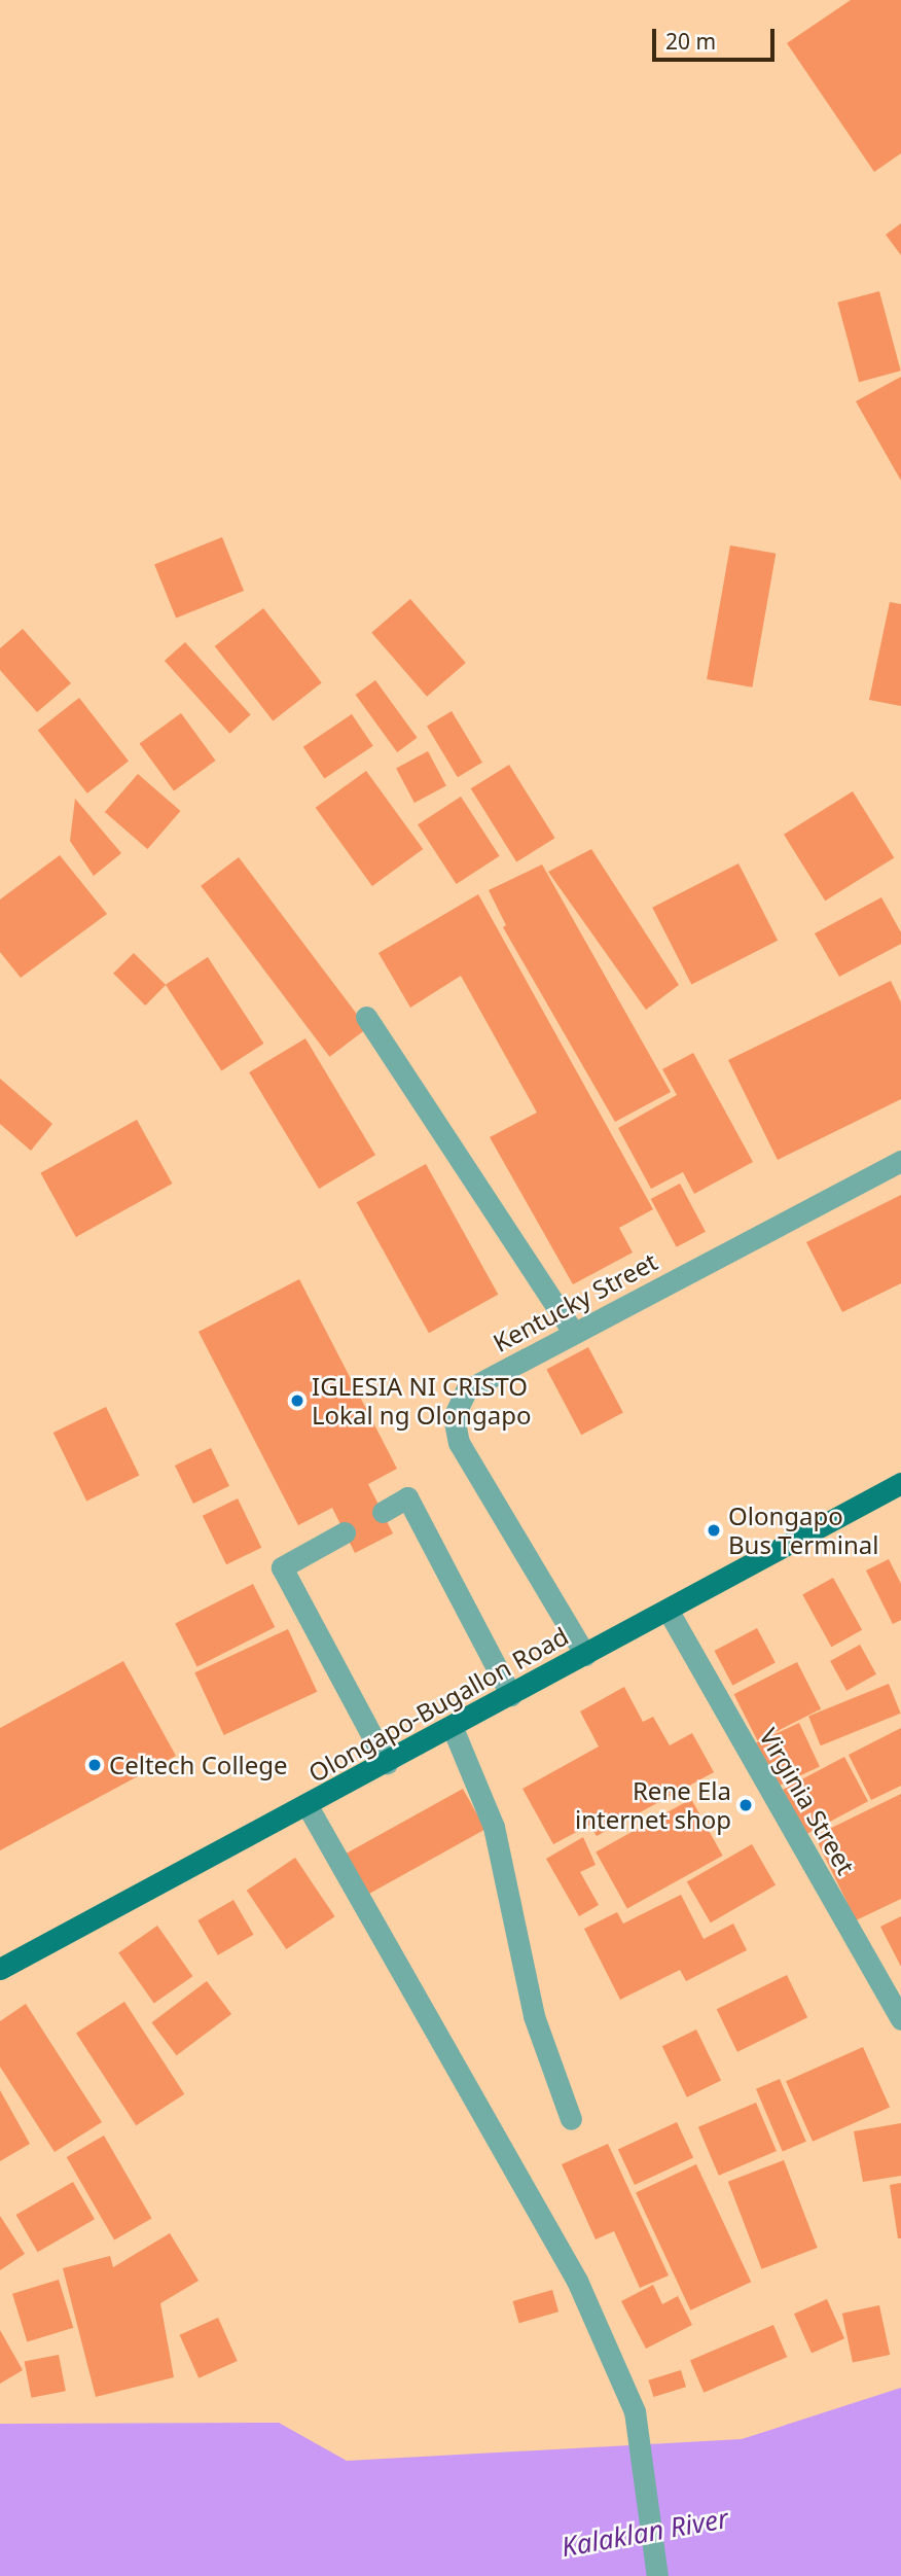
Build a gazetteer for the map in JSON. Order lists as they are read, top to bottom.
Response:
{
  "streets": {
    "main road": ["Olongapo-Bugallon Road"],
    "street": ["Kentucky Street", "Virginia Street"]
  },
  "crossings": [
    ["Kentucky Street", "Olongapo-Bugallon Road"],
    ["Olongapo-Bugallon Road", "Virginia Street"]
  ],
  "water": ["Kalaklan River"],
  "places": [
    "IGLESIA NI CRISTO Lokal ng Olongapo",
    "Olongapo Bus Terminal",
    "Celtech College",
    "Rene Ela internet shop"
  ],
  "scale_bar": "20 m"
}
